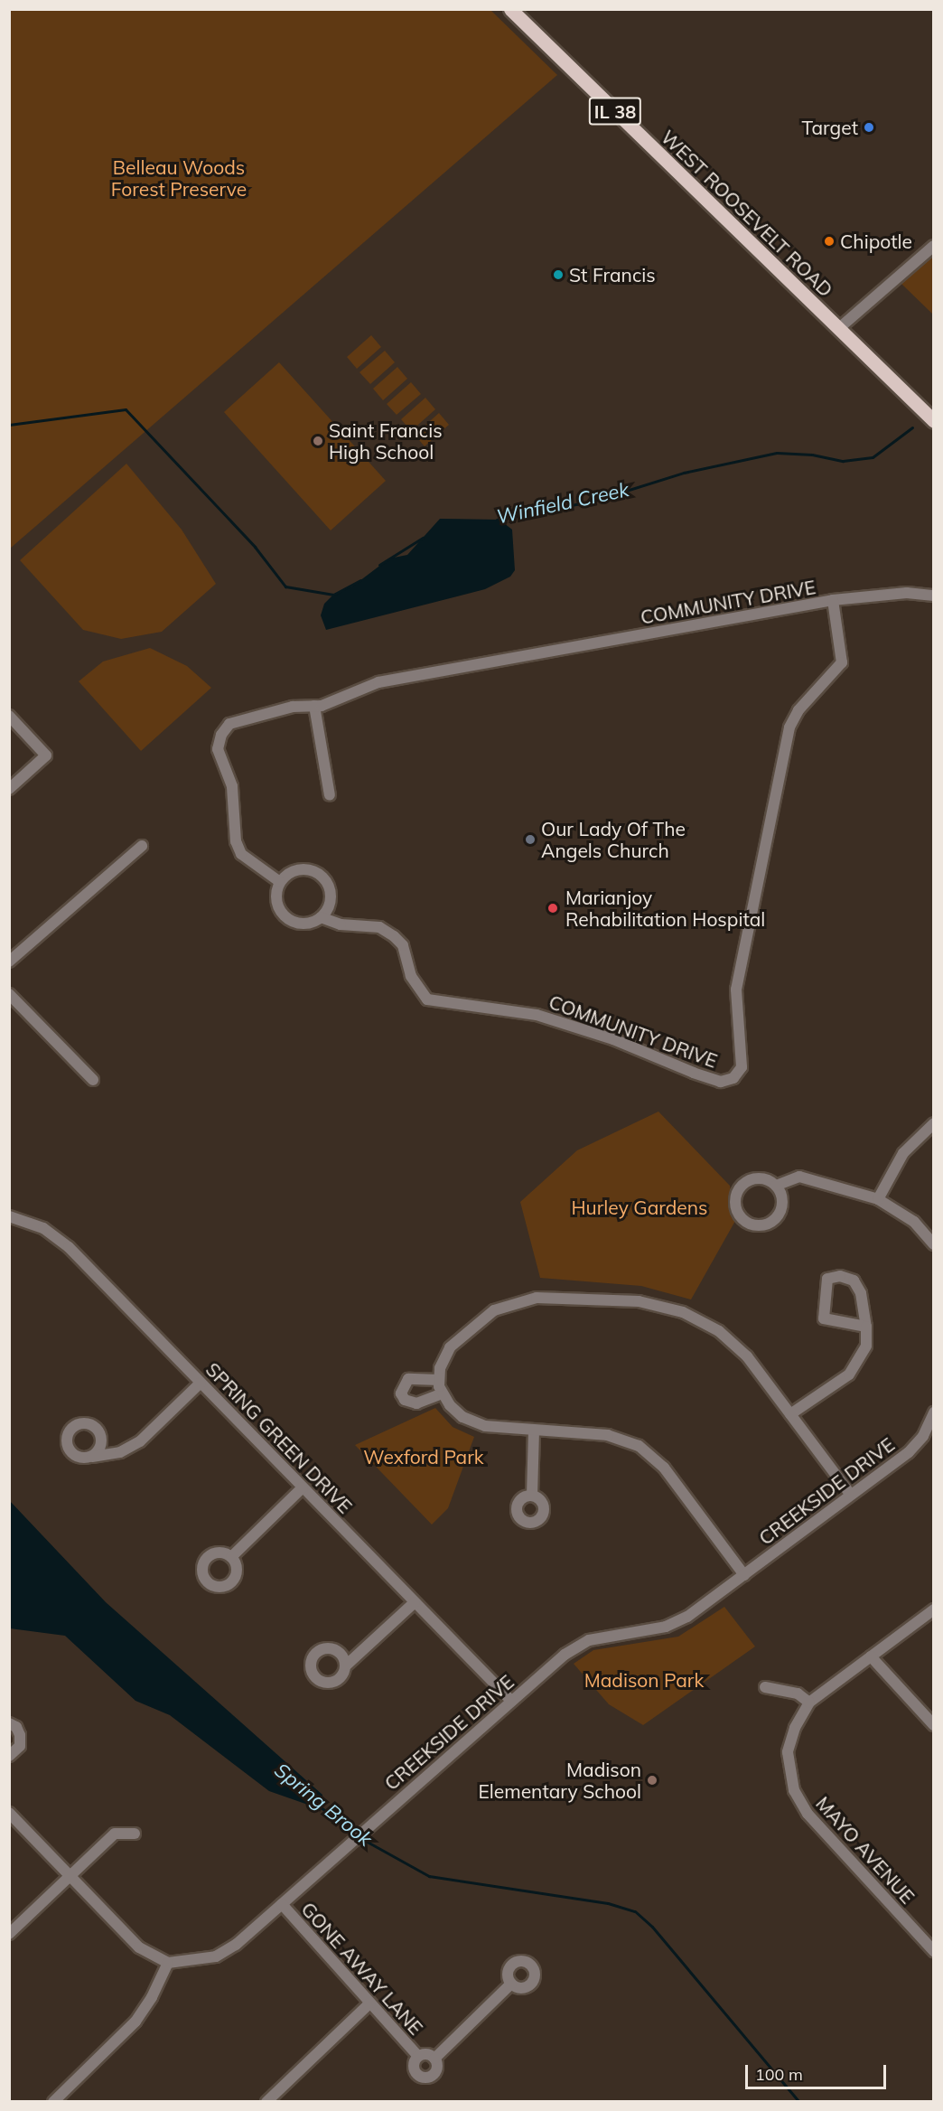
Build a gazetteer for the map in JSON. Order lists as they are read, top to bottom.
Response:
{
  "streets": {
    "main road": ["IL 38", "WEST ROOSEVELT ROAD"],
    "street": [
      "COMMUNITY DRIVE",
      "SPRING GREEN DRIVE",
      "CREEKSIDE DRIVE",
      "MAYO AVENUE",
      "GONE AWAY LANE"
    ]
  },
  "crossings": [
    ["SPRING GREEN DRIVE", "CREEKSIDE DRIVE"],
    ["CREEKSIDE DRIVE", "GONE AWAY LANE"]
  ],
  "water": ["Winfield Creek", "Spring Brook"],
  "parks": [
    "Belleau Woods Forest Preserve",
    "Hurley Gardens",
    "Wexford Park",
    "Madison Park"
  ],
  "places": [
    "Target",
    "Chipotle",
    "St Francis",
    "Saint Francis High School",
    "Our Lady Of The Angels Church",
    "Marianjoy Rehabilitation Hospital",
    "Madison Elementary School"
  ],
  "scale_bar": "100 m"
}
